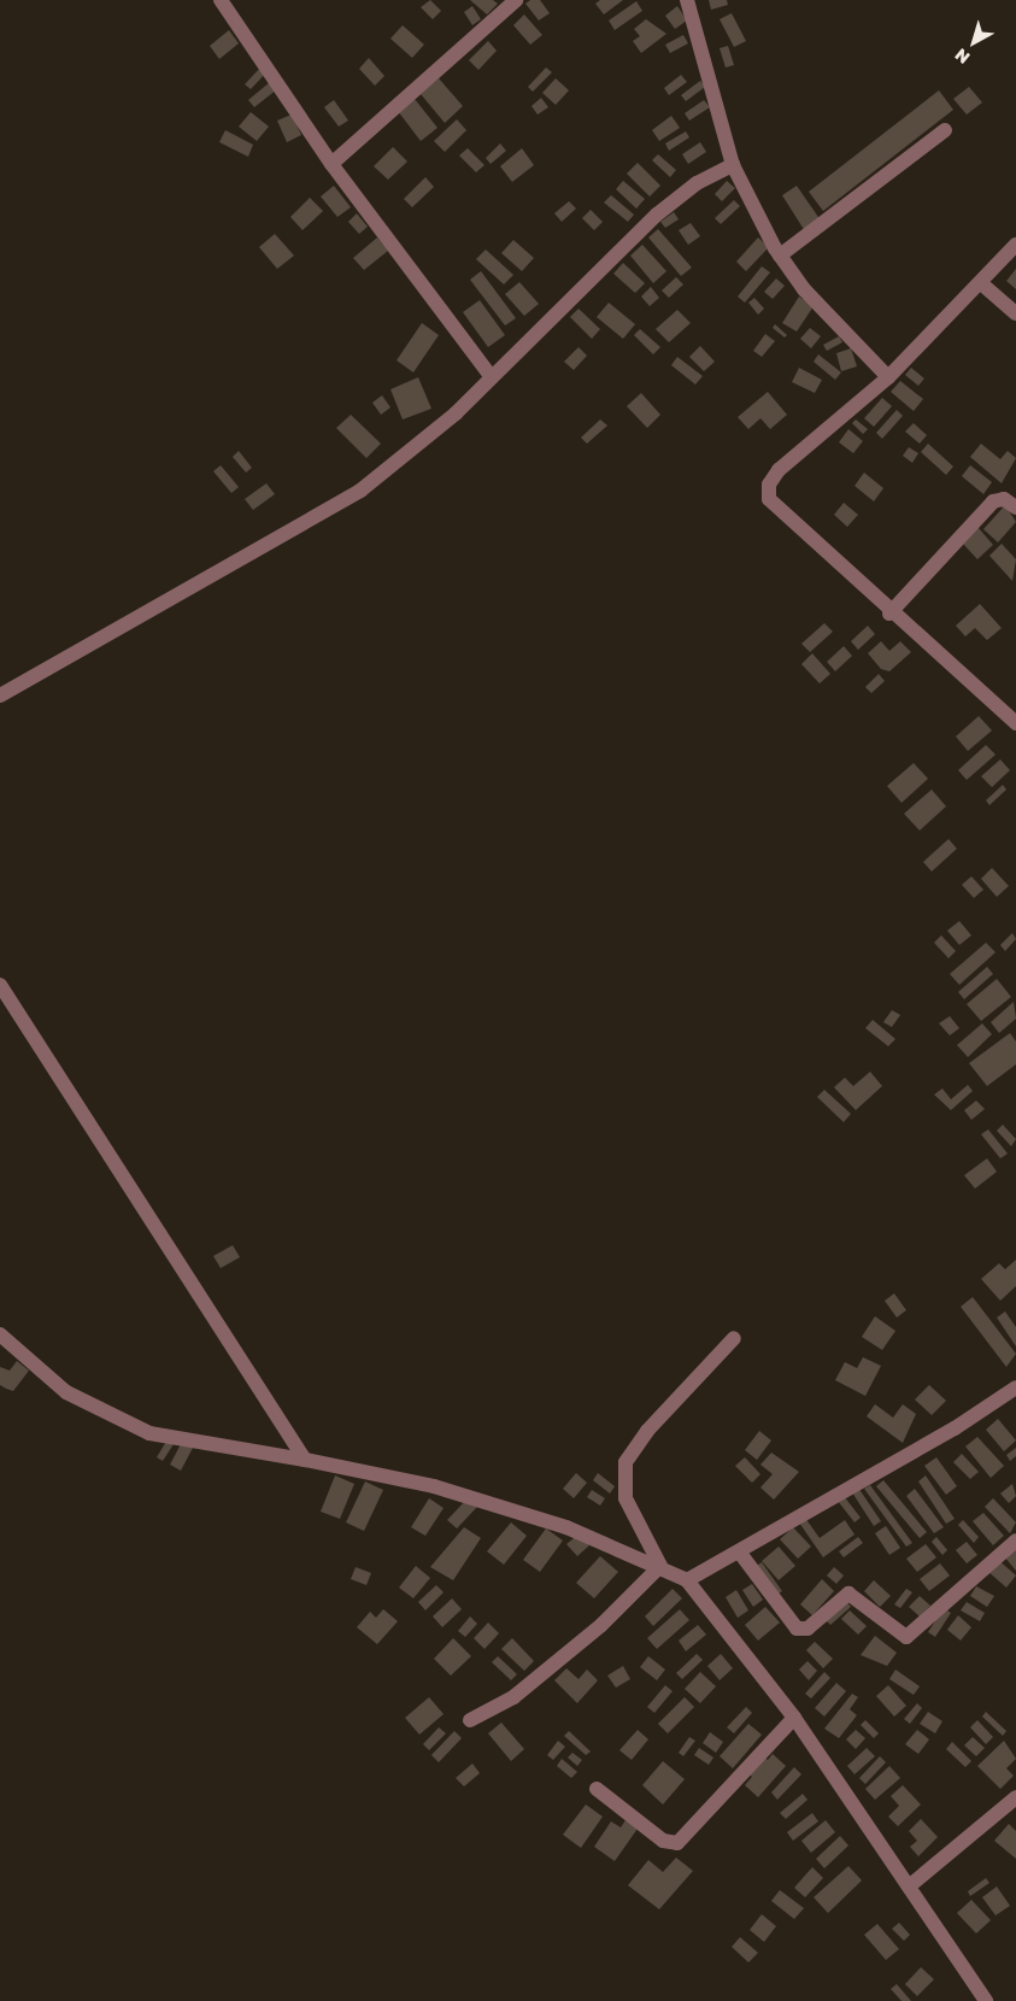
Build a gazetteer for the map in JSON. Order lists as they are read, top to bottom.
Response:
{
  "north": "bottom left"
}
